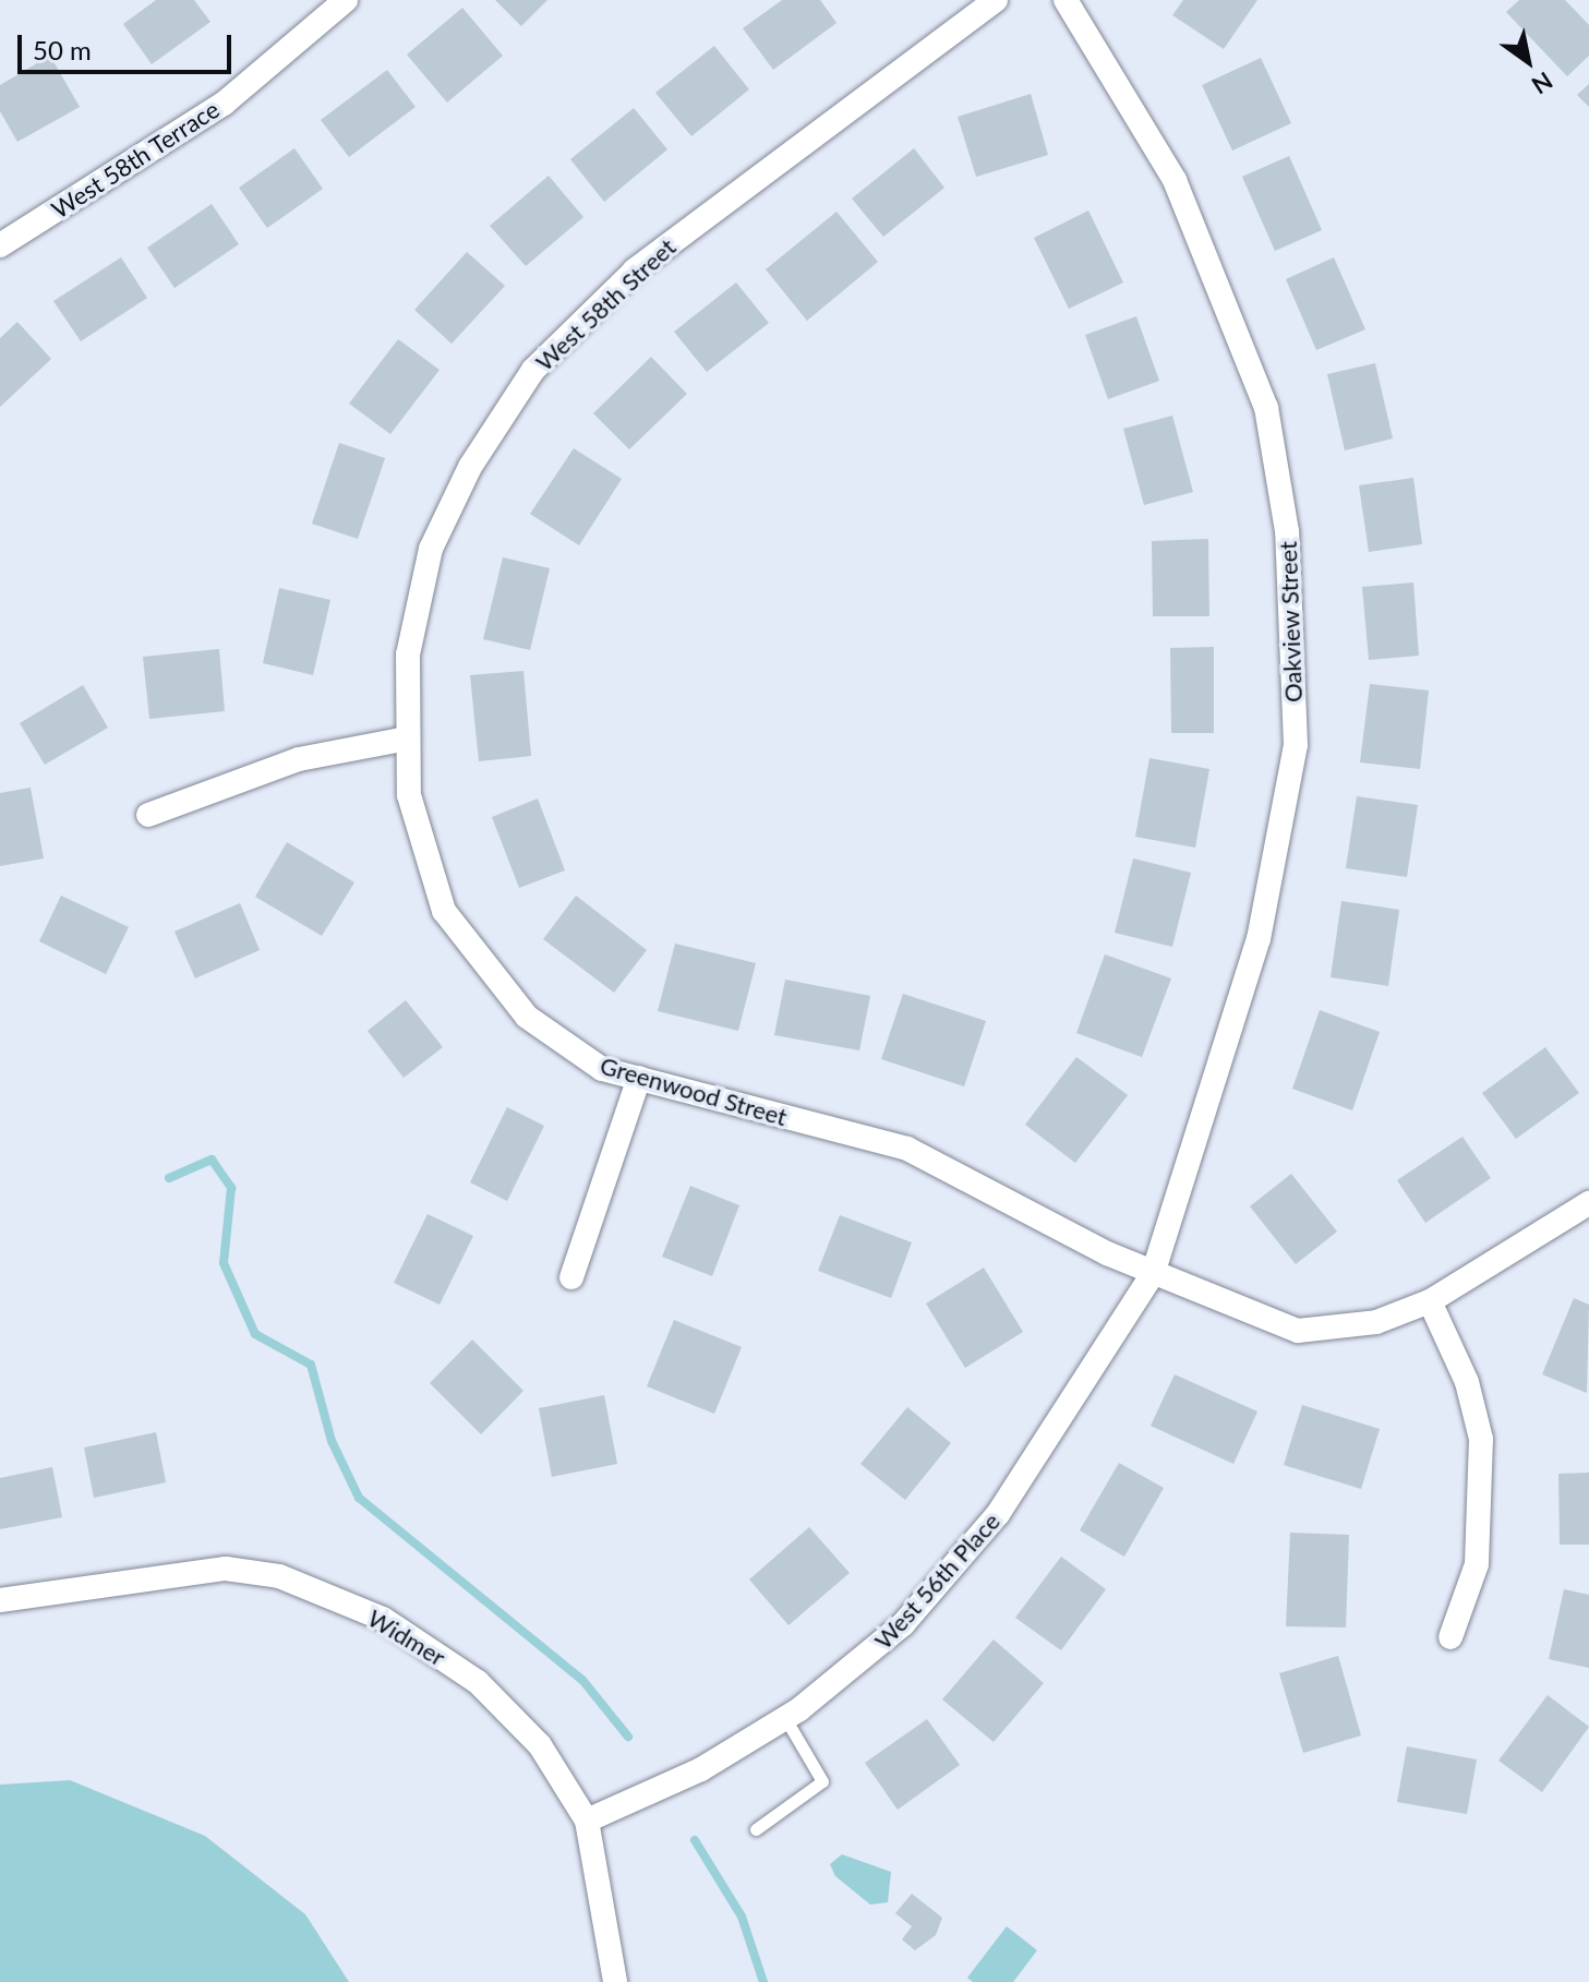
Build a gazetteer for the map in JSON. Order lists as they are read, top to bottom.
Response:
{
  "streets": {
    "street": [
      "West 58th Terrace",
      "West 58th Street",
      "Oakview Street",
      "Greenwood Street",
      "West 56th Place",
      "Widmer"
    ]
  },
  "crossings": [
    ["West 58th Street", "Greenwood Street"],
    ["Oakview Street", "Greenwood Street"],
    ["Oakview Street", "West 56th Place"],
    ["Greenwood Street", "West 56th Place"],
    ["West 56th Place", "Widmer"]
  ],
  "scale_bar": "50 m",
  "north": "bottom right"
}
